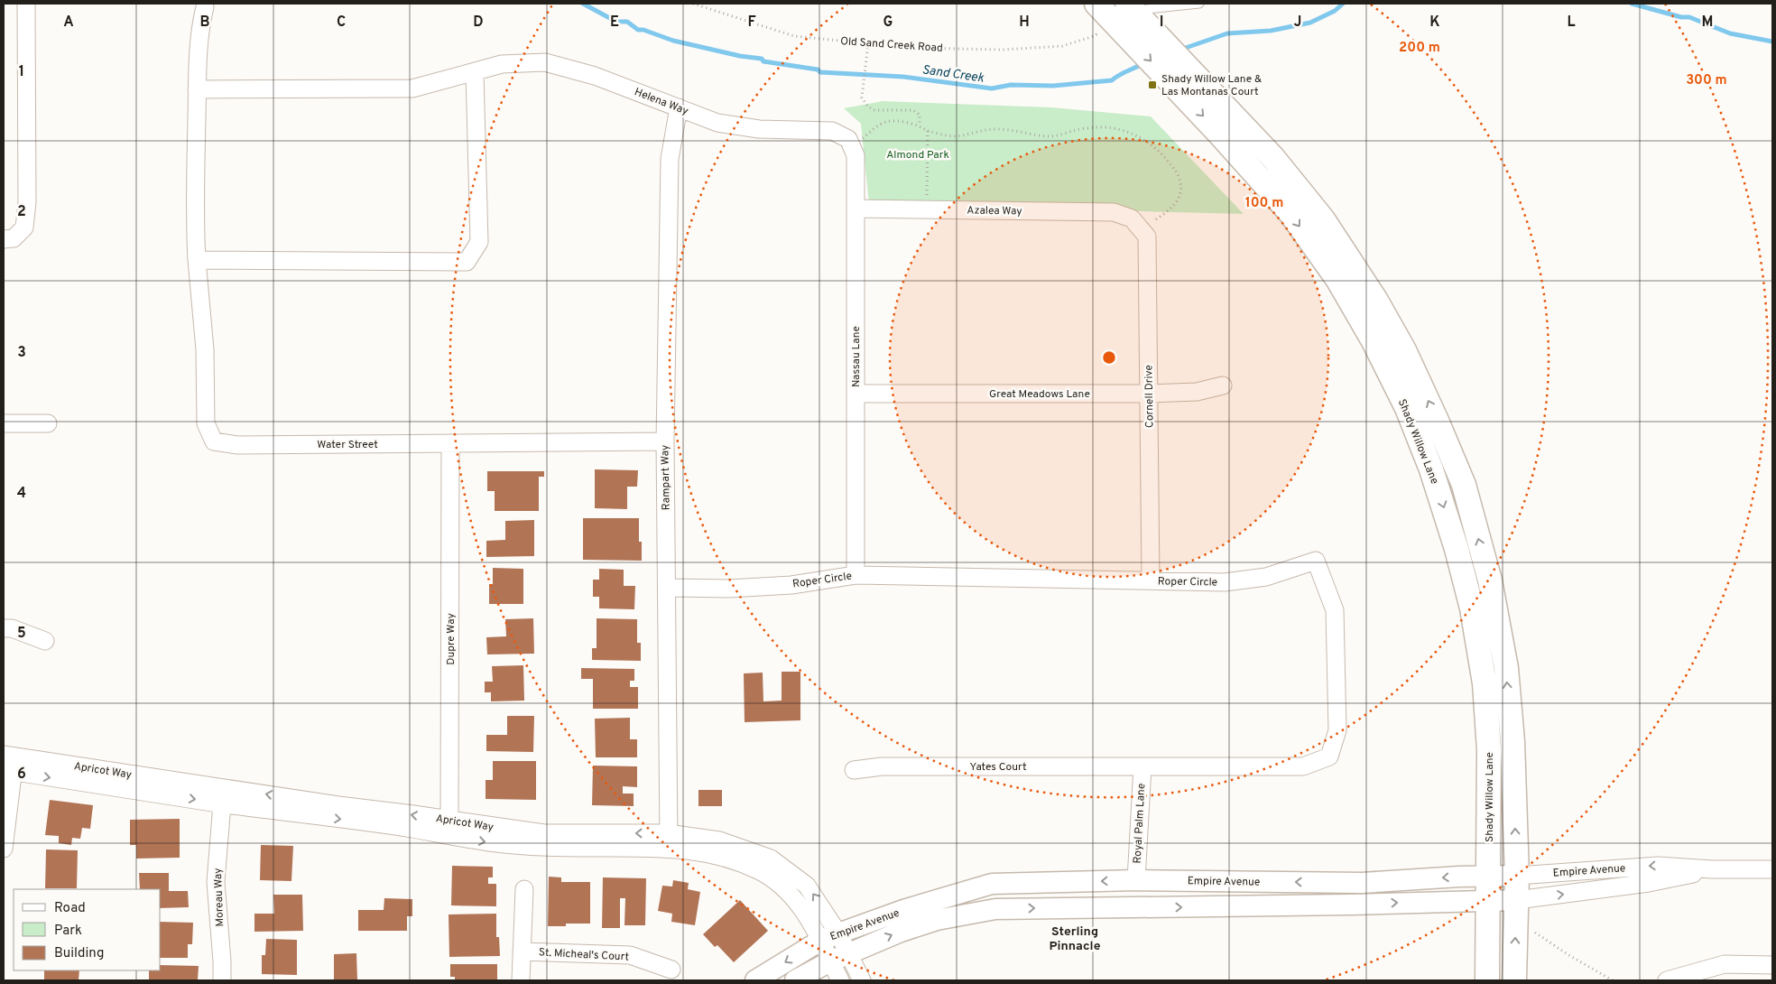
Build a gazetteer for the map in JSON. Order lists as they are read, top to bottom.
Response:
{
  "streets": {
    "main road": ["Shady Willow Lane"],
    "street": [
      "Helena Way",
      "Azalea Way",
      "Nassau Lane",
      "Great Meadows Lane",
      "Cornell Drive",
      "Water Street",
      "Rampart Way",
      "Roper Circle",
      "Dupre Way",
      "Yates Court",
      "Apricot Way",
      "Royal Palm Lane",
      "Empire Avenue",
      "Moreau Way",
      "St. Micheal's Court"
    ],
    "path": ["Old Sand Creek Road"]
  },
  "crossings": [
    ["Helena Way", "Nassau Lane"],
    ["Helena Way", "Rampart Way"],
    ["Azalea Way", "Nassau Lane"],
    ["Azalea Way", "Cornell Drive"],
    ["Nassau Lane", "Great Meadows Lane"],
    ["Nassau Lane", "Roper Circle"],
    ["Great Meadows Lane", "Cornell Drive"],
    ["Cornell Drive", "Roper Circle"],
    ["Shady Willow Lane", "Empire Avenue"],
    ["Water Street", "Rampart Way"],
    ["Water Street", "Dupre Way"],
    ["Rampart Way", "Roper Circle"],
    ["Rampart Way", "Apricot Way"],
    ["Roper Circle", "Yates Court"],
    ["Roper Circle", "Royal Palm Lane"],
    ["Dupre Way", "Apricot Way"],
    ["Yates Court", "Royal Palm Lane"],
    ["Apricot Way", "Empire Avenue"],
    ["Apricot Way", "Moreau Way"],
    ["Royal Palm Lane", "Empire Avenue"]
  ],
  "districts": ["Sterling Pinnacle"],
  "water": ["Sand Creek"],
  "parks": ["Almond Park"],
  "places": {
    "transit": ["Shady Willow Lane & Las Montanas Court"]
  },
  "legend": ["Road", "Park", "Building"],
  "grid": {
    "columns": [
      "A",
      "B",
      "C",
      "D",
      "E",
      "F",
      "G",
      "H",
      "I",
      "J",
      "K",
      "L",
      "M"
    ],
    "rows": [
      "1",
      "2",
      "3",
      "4",
      "5",
      "6"
    ]
  },
  "rings": ["200 m", "300 m", "100 m"]
}
